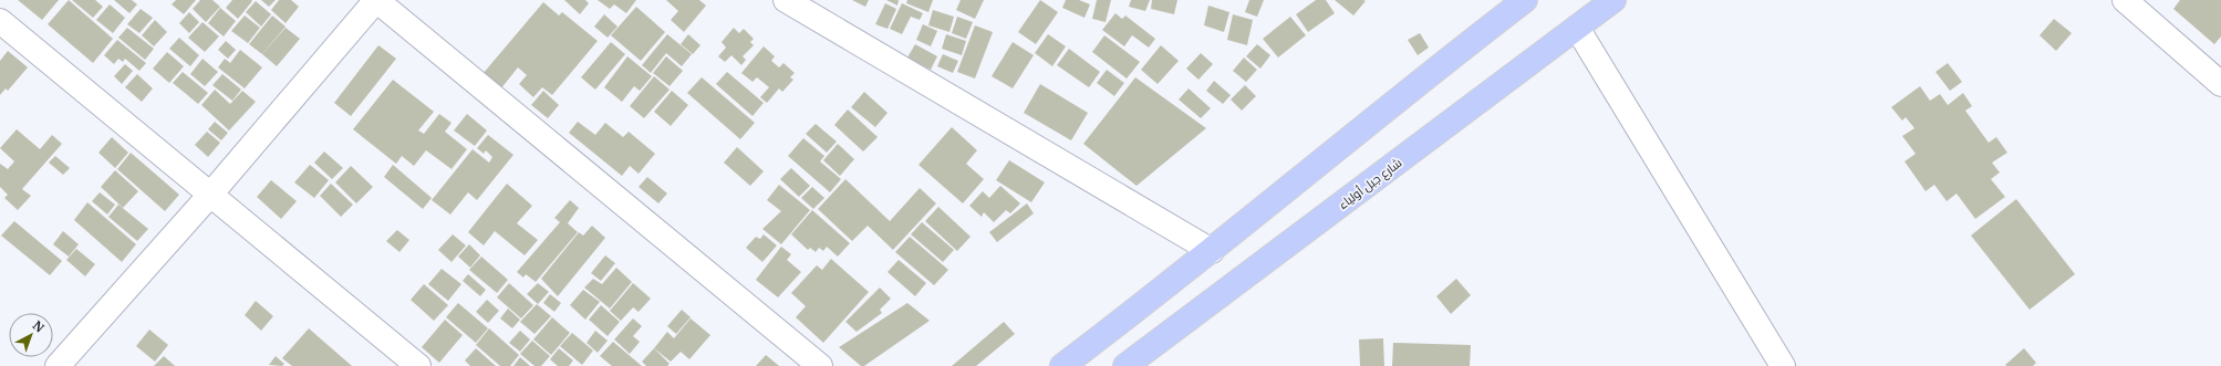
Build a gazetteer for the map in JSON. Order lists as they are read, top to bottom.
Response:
{
  "streets": {
    "main road": ["شارع جبل أولياء"]
  },
  "north": "top right"
}
